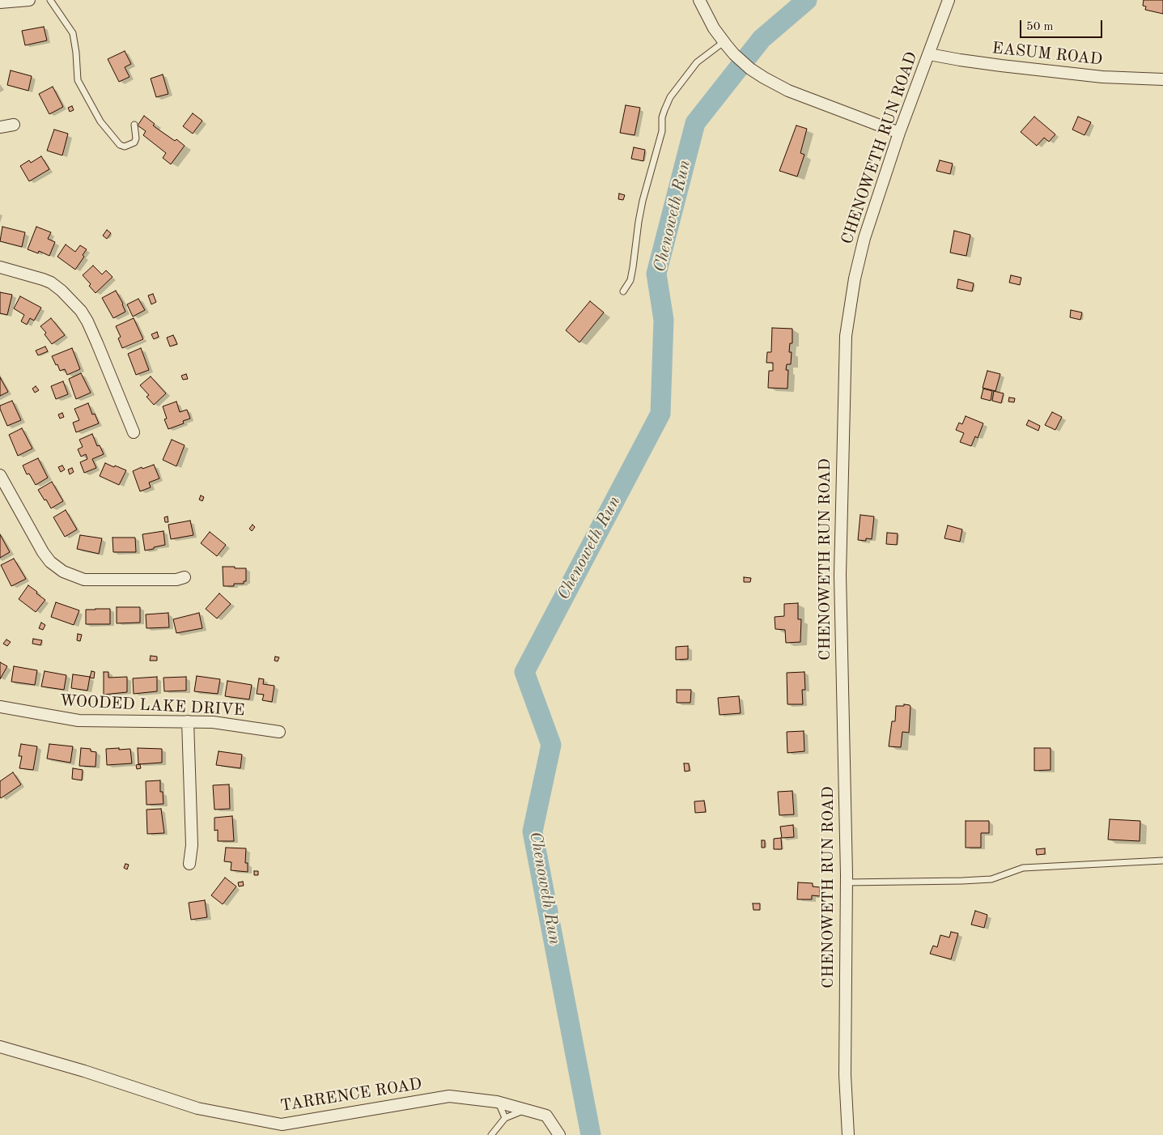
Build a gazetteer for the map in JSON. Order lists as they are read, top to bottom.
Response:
{
  "streets": {
    "street": [
      "EASUM ROAD",
      "CHENOWETH RUN ROAD",
      "WOODED LAKE DRIVE",
      "TARRENCE ROAD"
    ]
  },
  "crossings": [
    ["EASUM ROAD", "CHENOWETH RUN ROAD"]
  ],
  "water": ["Chenoweth Run"],
  "scale_bar": "50 m"
}
